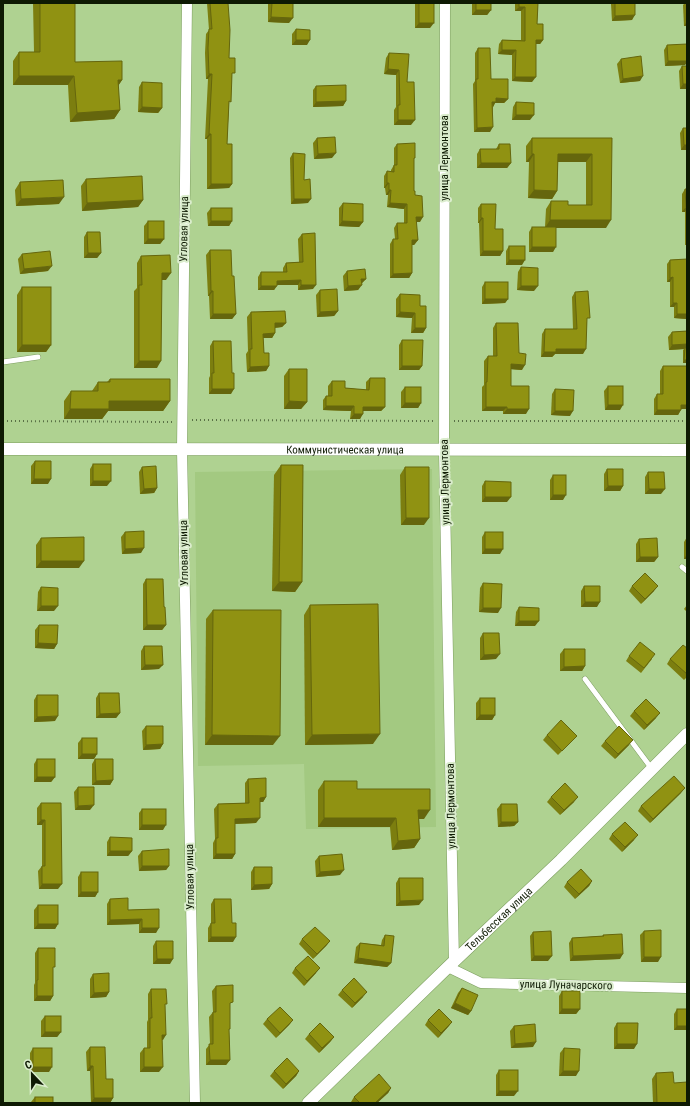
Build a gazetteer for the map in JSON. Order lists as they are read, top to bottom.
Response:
{
  "streets": {
    "street": [
      "улица Лермонтова",
      "Угловая улица",
      "Коммунистическая улица",
      "Тельбесская улица",
      "улица Луначарского"
    ]
  },
  "crossings": [
    ["улица Лермонтова", "Коммунистическая улица"],
    ["улица Лермонтова", "Тельбесская улица"],
    ["улица Лермонтова", "улица Луначарского"],
    ["Угловая улица", "Коммунистическая улица"],
    ["Тельбесская улица", "улица Луначарского"]
  ],
  "north": "top"
}
